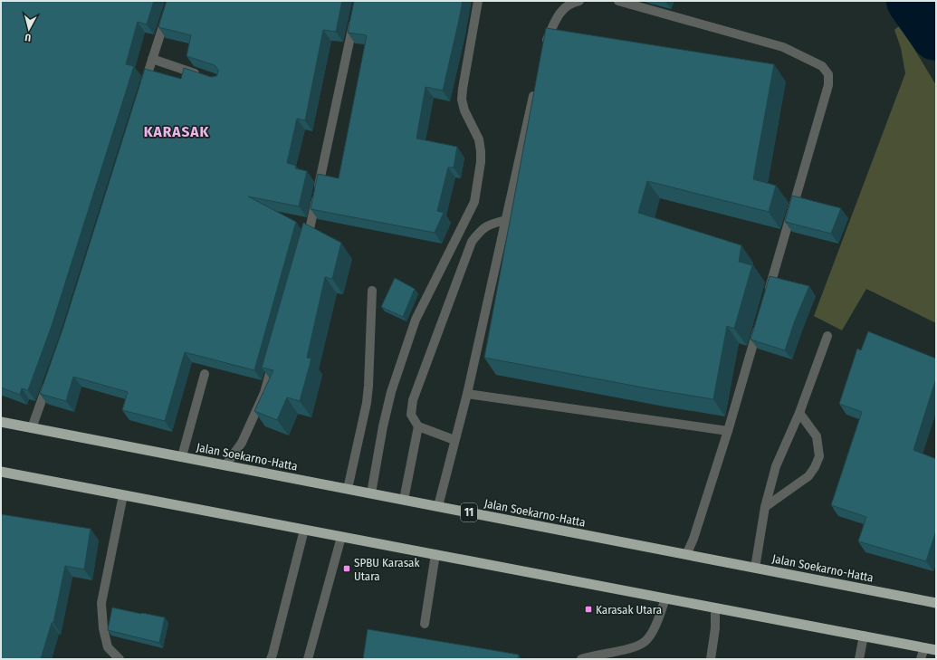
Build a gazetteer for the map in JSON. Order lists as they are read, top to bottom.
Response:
{
  "streets": {
    "highway": ["Jalan Soekarno-Hatta", "11"]
  },
  "districts": ["KARASAK"],
  "places": {
    "transit": ["SPBU Karasak Utara", "Karasak Utara"]
  },
  "north": "bottom"
}
